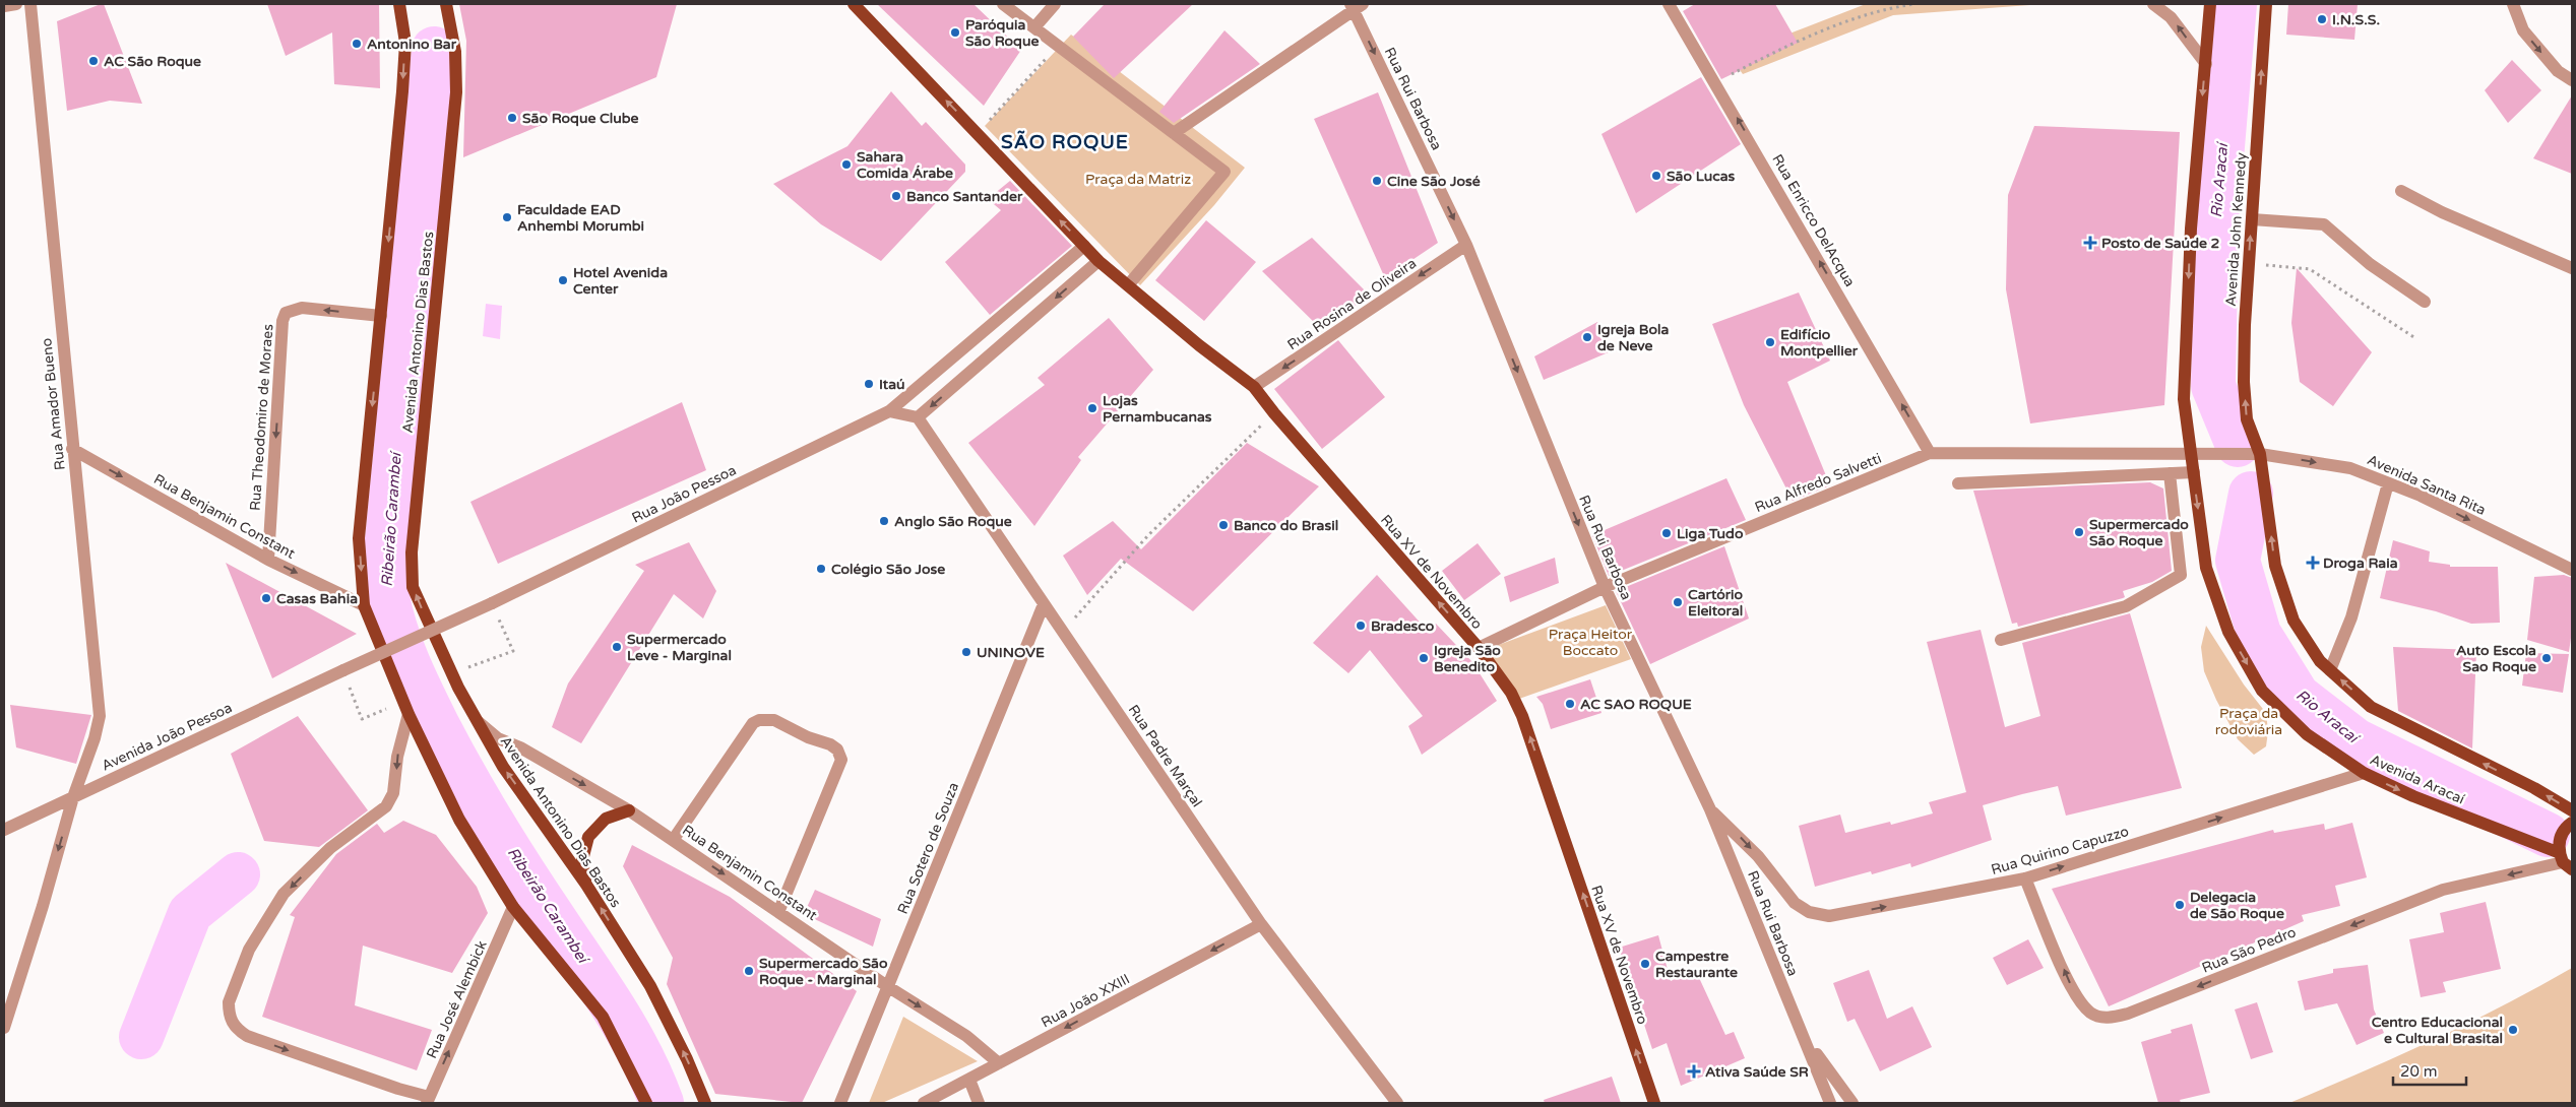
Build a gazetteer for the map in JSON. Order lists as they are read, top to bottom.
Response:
{
  "streets": {
    "main road": [
      "Avenida John Kennedy",
      "Avenida Antonino Dias Bastos",
      "Rua XV de Novembro",
      "Avenida Aracaí"
    ],
    "street": [
      "Rua Rui Barbosa",
      "Rua Enricco DelAcqua",
      "Rua Rosina de Oliveira",
      "Rua Amador Bueno",
      "Rua Theodomiro de Moraes",
      "Rua Alfredo Salvetti",
      "Avenida Santa Rita",
      "Rua João Pessoa",
      "Rua Benjamin Constant",
      "Avenida João Pessoa",
      "Rua Padre Marçal",
      "Rua Sotero de Souza",
      "Rua Quirino Capuzzo",
      "Rua São Pedro",
      "Rua José Alembick",
      "Rua João XXIII"
    ]
  },
  "crossings": [
    ["Rua Rui Barbosa", "Rua Rosina de Oliveira"],
    ["Rua Rui Barbosa", "Rua Alfredo Salvetti"],
    ["Rua Rui Barbosa", "Rua Quirino Capuzzo"],
    ["Rua Enricco DelAcqua", "Rua Alfredo Salvetti"],
    ["Avenida John Kennedy", "Avenida Santa Rita"],
    ["Rua Rosina de Oliveira", "Rua XV de Novembro"],
    ["Avenida Antonino Dias Bastos", "Rua Benjamin Constant"],
    ["Rua Amador Bueno", "Rua Benjamin Constant"],
    ["Rua Amador Bueno", "Avenida João Pessoa"],
    ["Rua Theodomiro de Moraes", "Rua Benjamin Constant"],
    ["Rua Alfredo Salvetti", "Avenida Santa Rita"],
    ["Rua Alfredo Salvetti", "Rua XV de Novembro"],
    ["Rua Alfredo Salvetti", "Avenida Aracaí"],
    ["Avenida Santa Rita", "Avenida Aracaí"],
    ["Rua João Pessoa", "Rua XV de Novembro"],
    ["Rua João Pessoa", "Avenida João Pessoa"],
    ["Rua Benjamin Constant", "Rua Sotero de Souza"],
    ["Rua Benjamin Constant", "Rua João XXIII"],
    ["Rua Padre Marçal", "Rua Sotero de Souza"],
    ["Rua Padre Marçal", "Rua João XXIII"],
    ["Avenida Aracaí", "Rua Quirino Capuzzo"],
    ["Avenida Aracaí", "Rua São Pedro"],
    ["Rua Quirino Capuzzo", "Rua São Pedro"]
  ],
  "one_way": [
    "Rua Rui Barbosa",
    "Rua Enricco DelAcqua",
    "Rua Rosina de Oliveira",
    "Avenida Santa Rita",
    "Rua Benjamin Constant",
    "Rua XV de Novembro",
    "Rua Quirino Capuzzo",
    "Rua São Pedro",
    "Rua José Alembick",
    "Rua João XXIII"
  ],
  "districts": ["SÃO ROQUE"],
  "water": ["Rio Aracaí", "Ribeirão Carambeí"],
  "parks": ["Praça da Matriz", "Praça Heitor Boccato", "Praça da rodoviária"],
  "places": {
    "other": [
      "I.N.S.S.",
      "Paróquia São Roque",
      "Antonino Bar",
      "AC São Roque",
      "São Roque Clube",
      "Sahara Comida Árabe",
      "São Lucas",
      "Cine São José",
      "Banco Santander",
      "Faculdade EAD Anhembi Morumbi",
      "Hotel Avenida Center",
      "Igreja Bola de Neve",
      "Edifício Montpellier",
      "Itaú",
      "Lojas Pernambucanas",
      "Anglo São Roque",
      "Banco do Brasil",
      "Supermercado São Roque",
      "Liga Tudo",
      "Colégio São Jose",
      "Casas Bahia",
      "Cartório Eleitoral",
      "Bradesco",
      "Supermercado Leve - Marginal",
      "UNINOVE",
      "Igreja São Benedito",
      "Auto Escola Sao Roque",
      "AC SAO ROQUE",
      "Delegacia de São Roque",
      "Campestre Restaurante",
      "Supermercado São Roque - Marginal",
      "Centro Educacional e Cultural Brasital"
    ],
    "health": ["Posto de Saúde 2", "Droga Raia", "Ativa Saúde SR"]
  },
  "scale_bar": "20 m"
}
